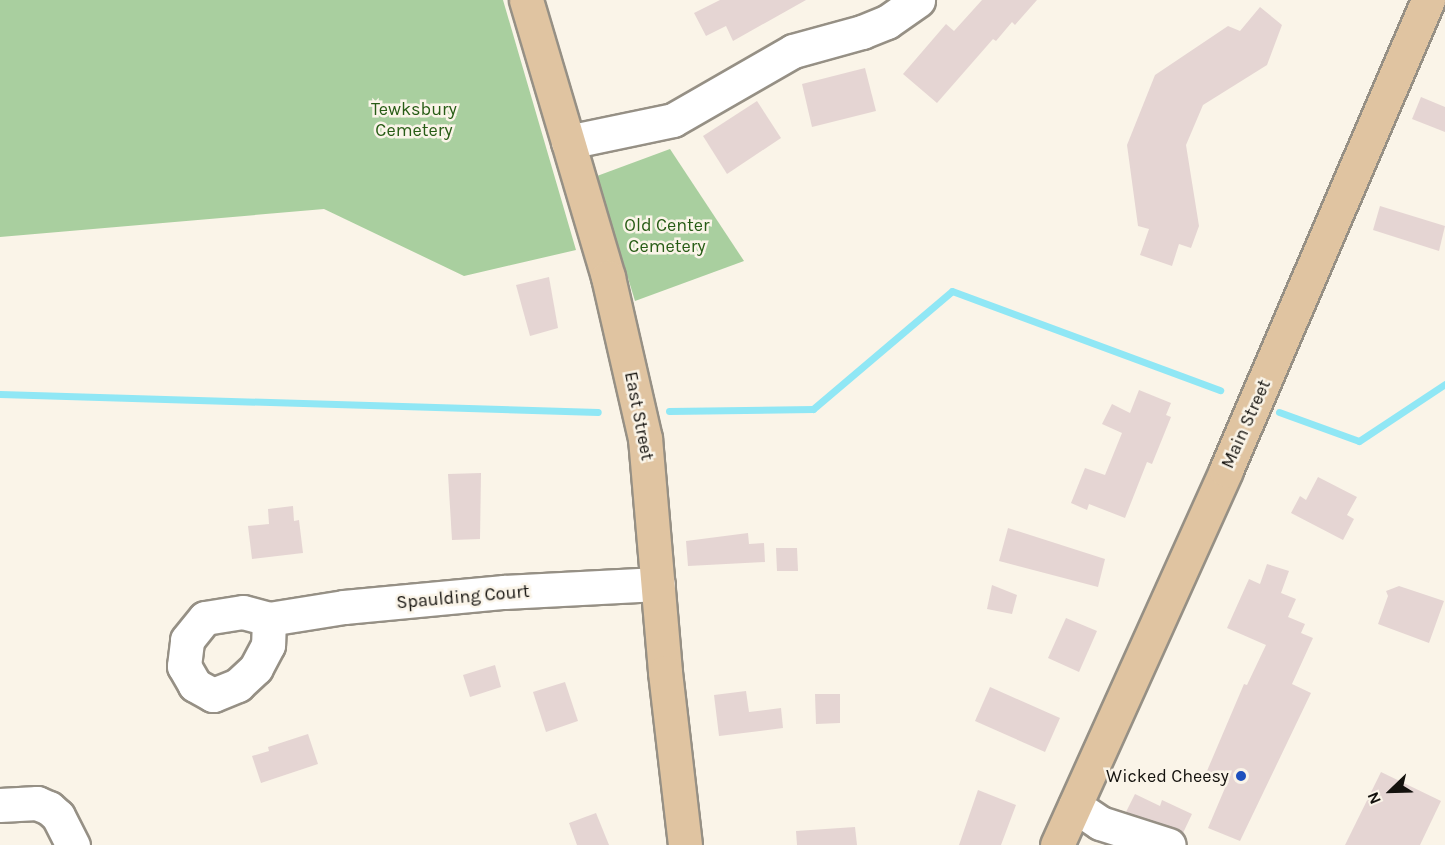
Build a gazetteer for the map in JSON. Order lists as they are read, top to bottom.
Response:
{
  "streets": {
    "main road": ["East Street", "Main Street"],
    "street": ["Spaulding Court"]
  },
  "crossings": [
    ["East Street", "Spaulding Court"]
  ],
  "parks": ["Tewksbury Cemetery", "Old Center Cemetery"],
  "places": ["Wicked Cheesy"],
  "north": "bottom left"
}
